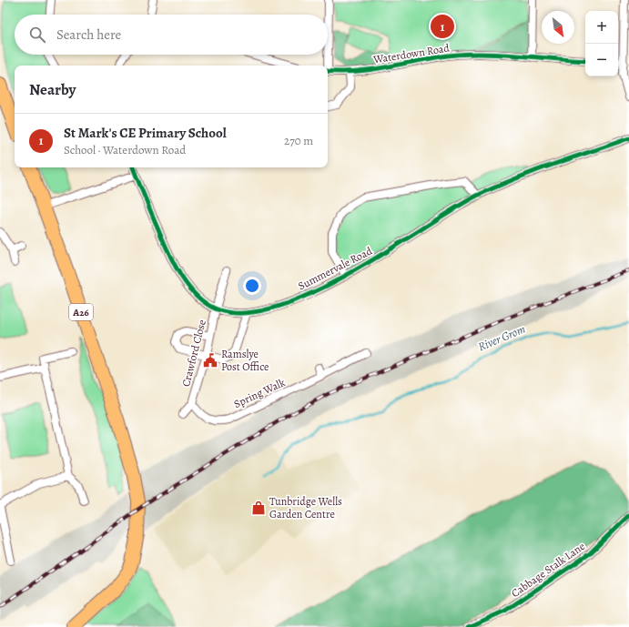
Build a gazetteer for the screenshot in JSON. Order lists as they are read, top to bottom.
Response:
{
  "streets": {
    "highway": ["A26"],
    "street": [
      "Waterdown Road",
      "Summervale Road",
      "Crawford Close",
      "Spring Walk",
      "Cabbage Stalk Lane"
    ]
  },
  "crossings": [
    ["Summervale Road", "Crawford Close"],
    ["Crawford Close", "Spring Walk"]
  ],
  "water": ["River Grom"],
  "places": {
    "public building": ["Ramslye Post Office"],
    "shop": ["Tunbridge Wells Garden Centre"]
  },
  "north": "bottom right",
  "page": {
    "map_buttons": ["+", "−"],
    "pins": "1",
    "search": "Search here",
    "heading": "Nearby",
    "list": [
      {
        "mark": "1",
        "name": "St Mark's CE Primary School",
        "note": "School · Waterdown Road",
        "value": "270 m"
      }
    ]
  }
}
